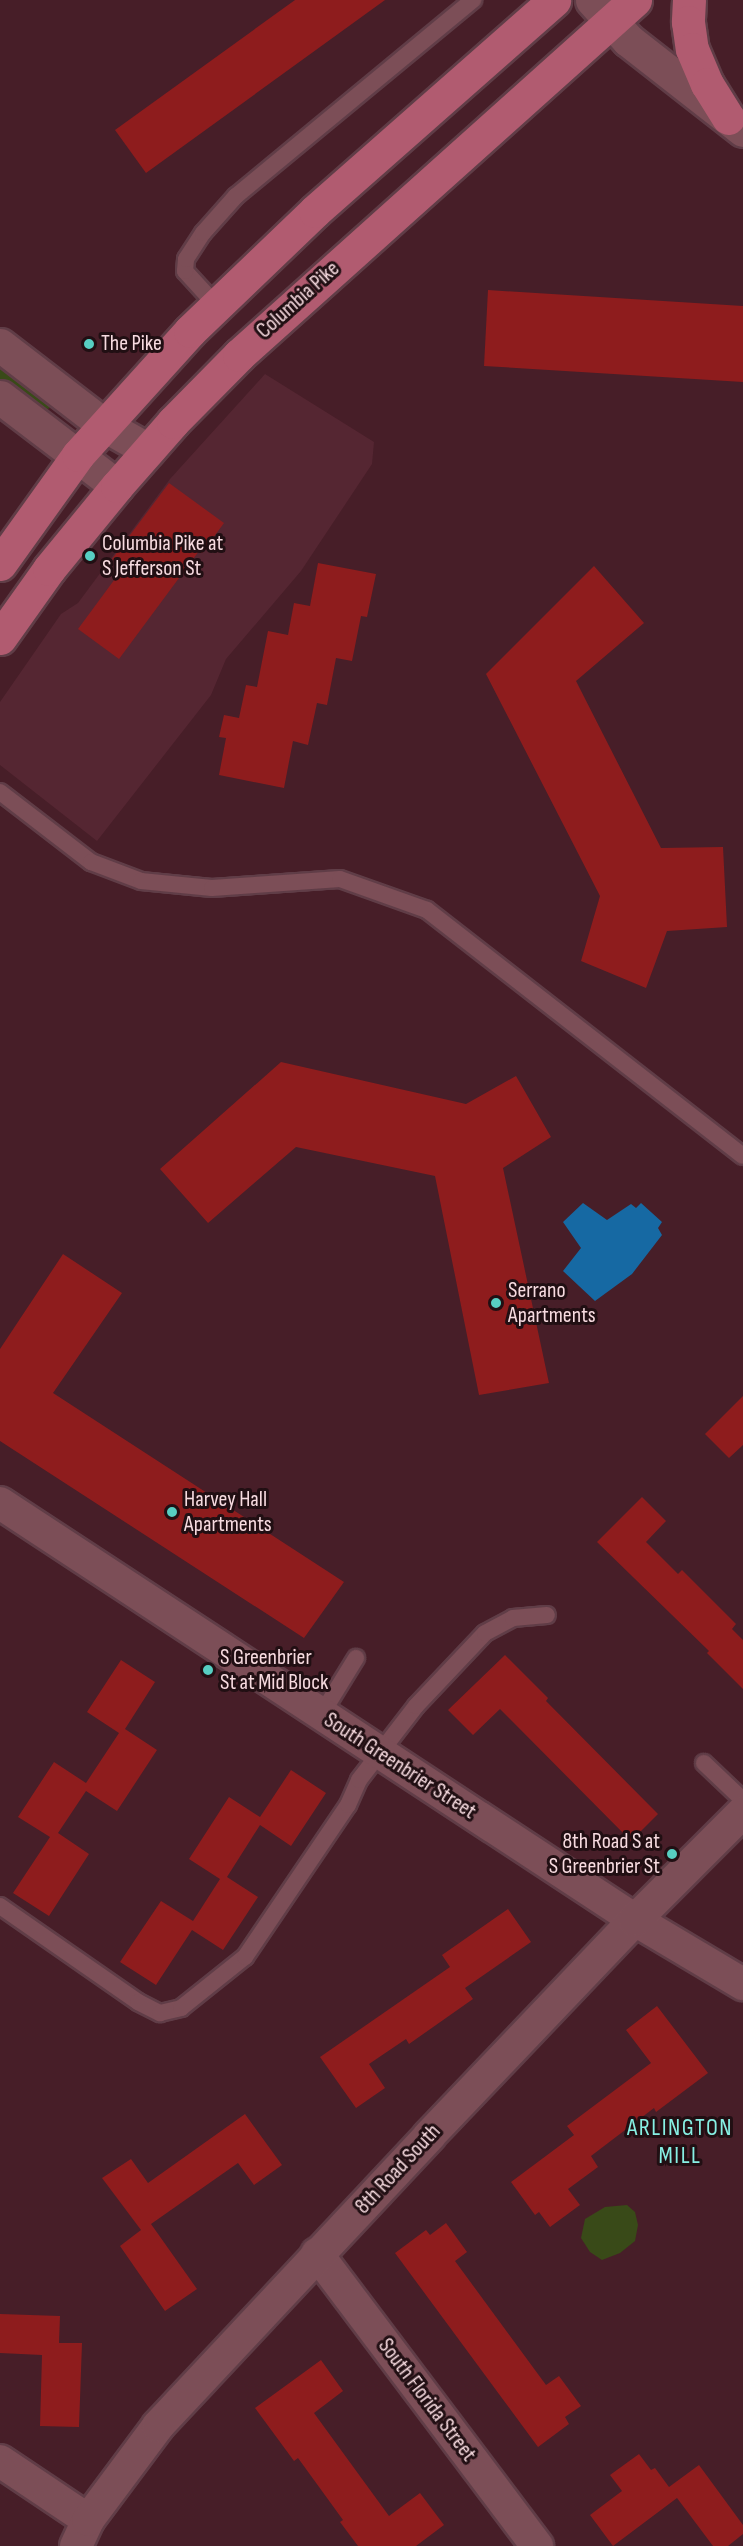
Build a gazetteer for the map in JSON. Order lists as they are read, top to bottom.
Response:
{
  "streets": {
    "main road": ["Columbia Pike"],
    "street": ["South Greenbrier Street", "8th Road South", "South Florida Street"]
  },
  "crossings": [
    ["South Greenbrier Street", "8th Road South"],
    ["8th Road South", "South Florida Street"]
  ],
  "districts": ["ARLINGTON MILL"],
  "places": [
    "The Pike",
    "Columbia Pike at S Jefferson St",
    "Serrano Apartments",
    "Harvey Hall Apartments",
    "S Greenbrier St at Mid Block",
    "8th Road S at S Greenbrier St"
  ]
}
